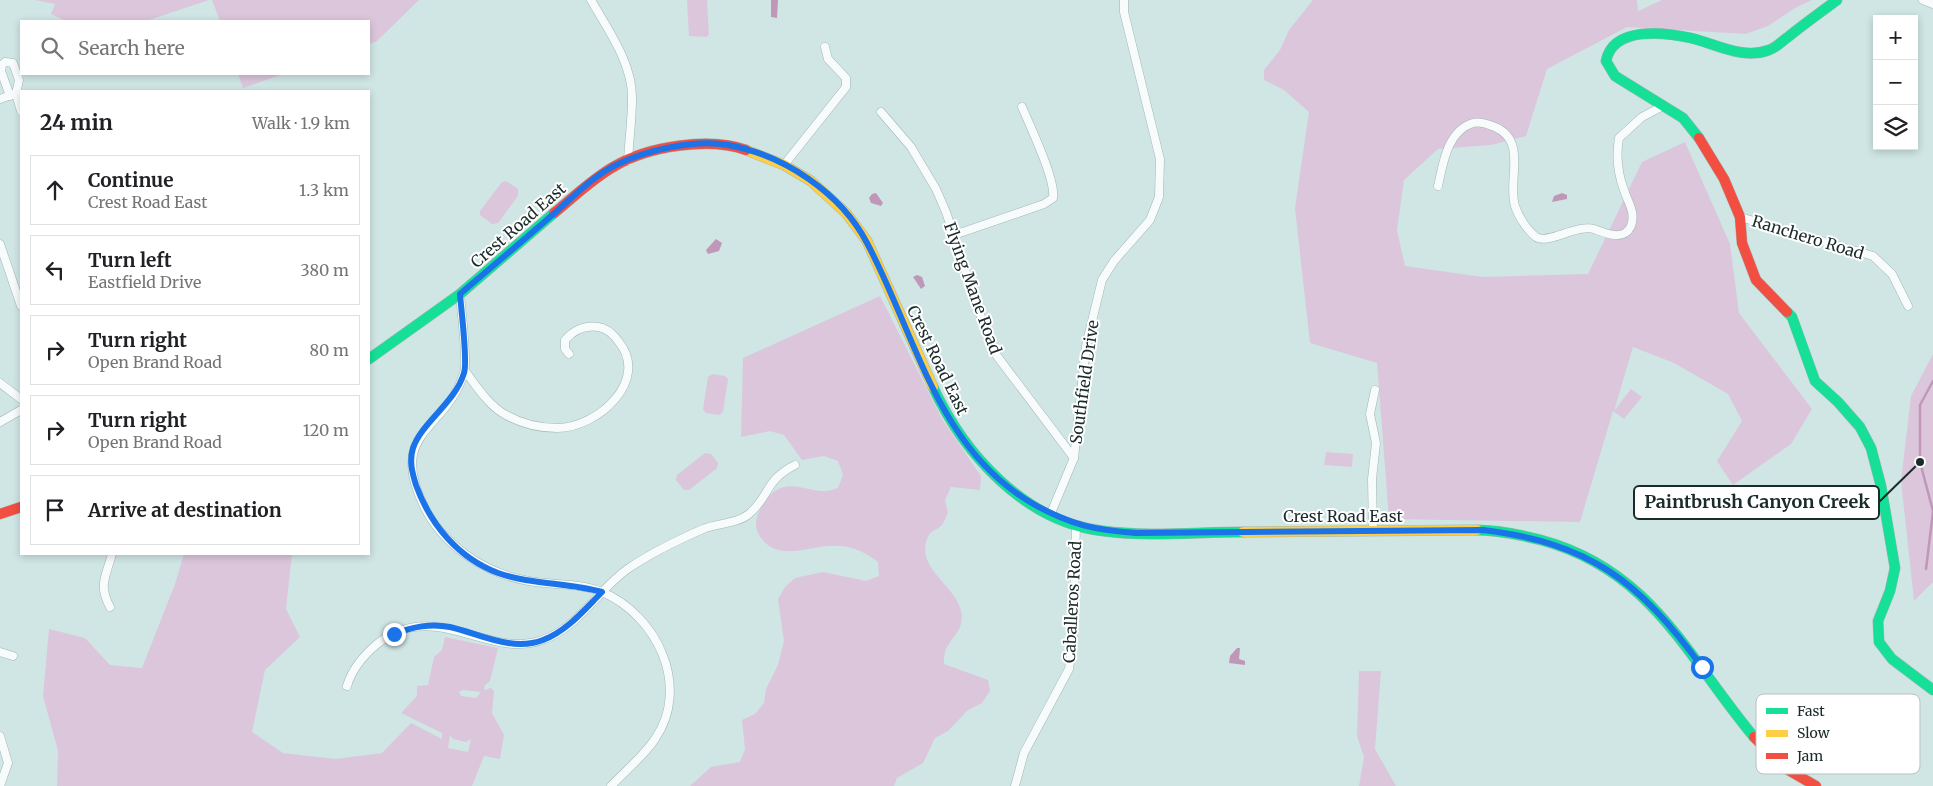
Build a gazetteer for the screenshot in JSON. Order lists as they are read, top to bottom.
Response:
{
  "streets": {
    "street": [
      "Crest Road East",
      "Ranchero Road",
      "Flying Mane Road",
      "Southfield Drive",
      "Caballeros Road"
    ]
  },
  "crossings": [
    ["Crest Road East", "Southfield Drive"],
    ["Crest Road East", "Caballeros Road"],
    ["Flying Mane Road", "Southfield Drive"]
  ],
  "places": ["Paintbrush Canyon Creek"],
  "legend": ["Fast", "Slow", "Jam"],
  "page": {
    "map_buttons": ["+", "−"],
    "search": "Search here",
    "heading": ["24 min", "Walk · 1.9 km"],
    "list": [
      ["Continue", "Crest Road East", "1.3 km"],
      ["Turn left", "Eastfield Drive", "380 m"],
      ["Turn right", "Open Brand Road", "80 m"],
      ["Turn right", "Open Brand Road", "120 m"],
      "Arrive at destination"
    ]
  }
}
